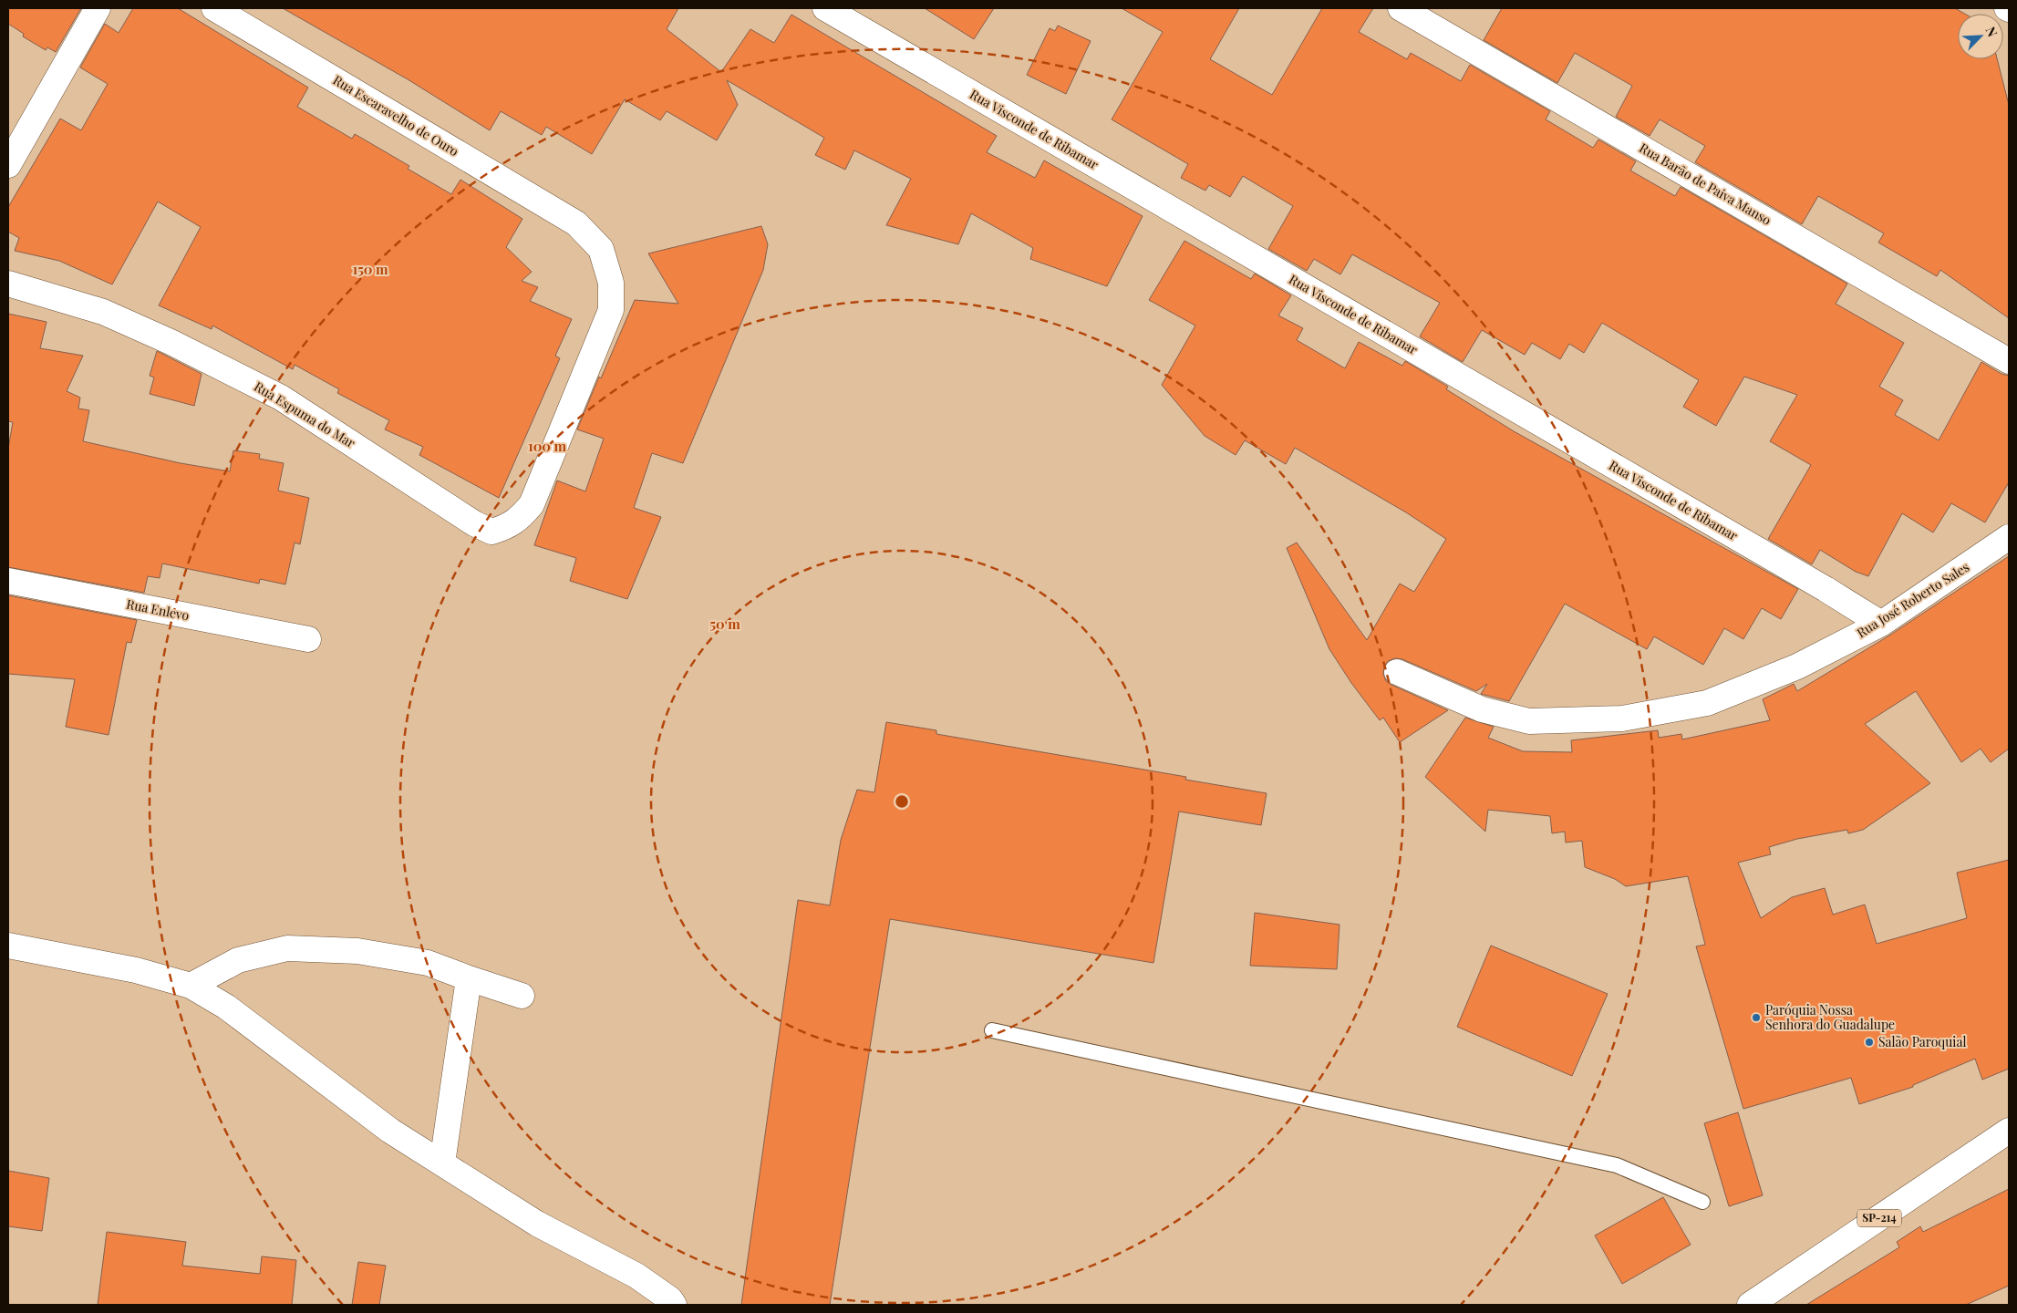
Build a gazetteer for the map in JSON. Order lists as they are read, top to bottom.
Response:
{
  "streets": {
    "street": [
      "Rua Escaravelho de Ouro",
      "Rua Visconde de Ribamar",
      "Rua Barão de Paiva Manso",
      "Rua Espuma do Mar",
      "Rua José Roberto Sales",
      "Rua Enlevo",
      "SP-214"
    ]
  },
  "crossings": [
    ["Rua Escaravelho de Ouro", "Rua Espuma do Mar"],
    ["Rua Visconde de Ribamar", "Rua José Roberto Sales"]
  ],
  "places": ["Paróquia Nossa Senhora do Guadalupe", "Salão Paroquial"],
  "north": "top right",
  "rings": ["150 m", "100 m", "50 m"]
}
